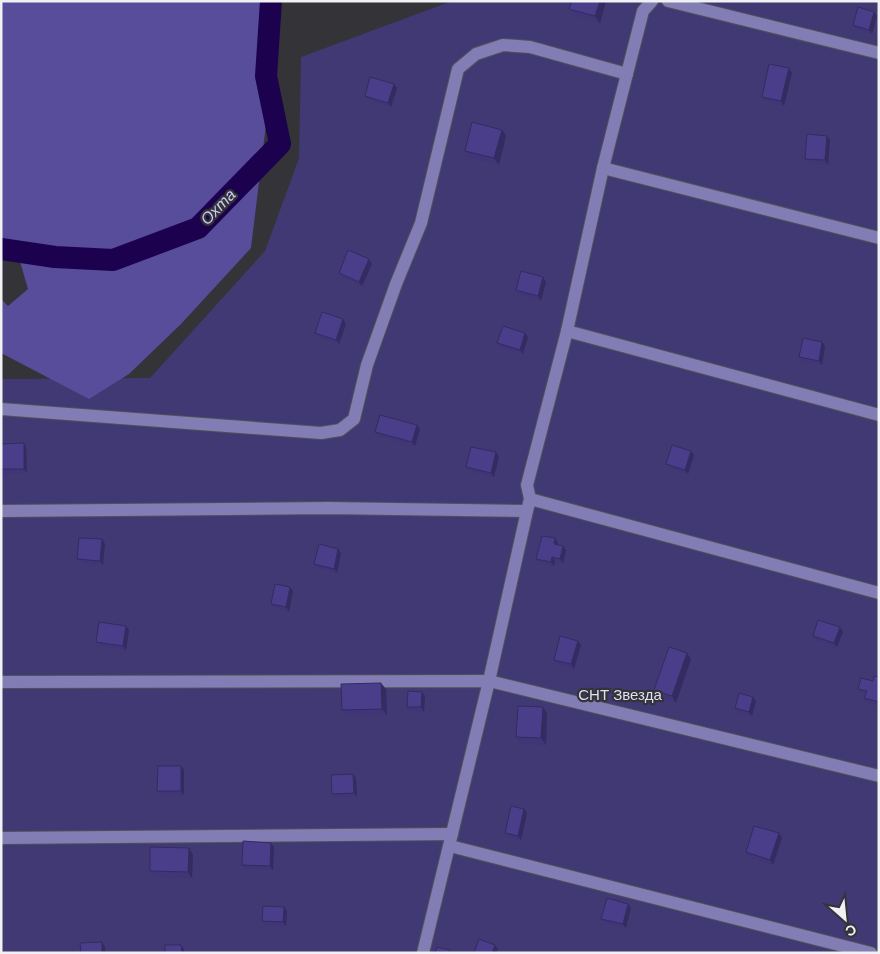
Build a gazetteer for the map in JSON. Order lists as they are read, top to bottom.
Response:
{
  "water": ["Охта"],
  "parks": ["СНТ Звезда"],
  "north": "bottom right"
}
